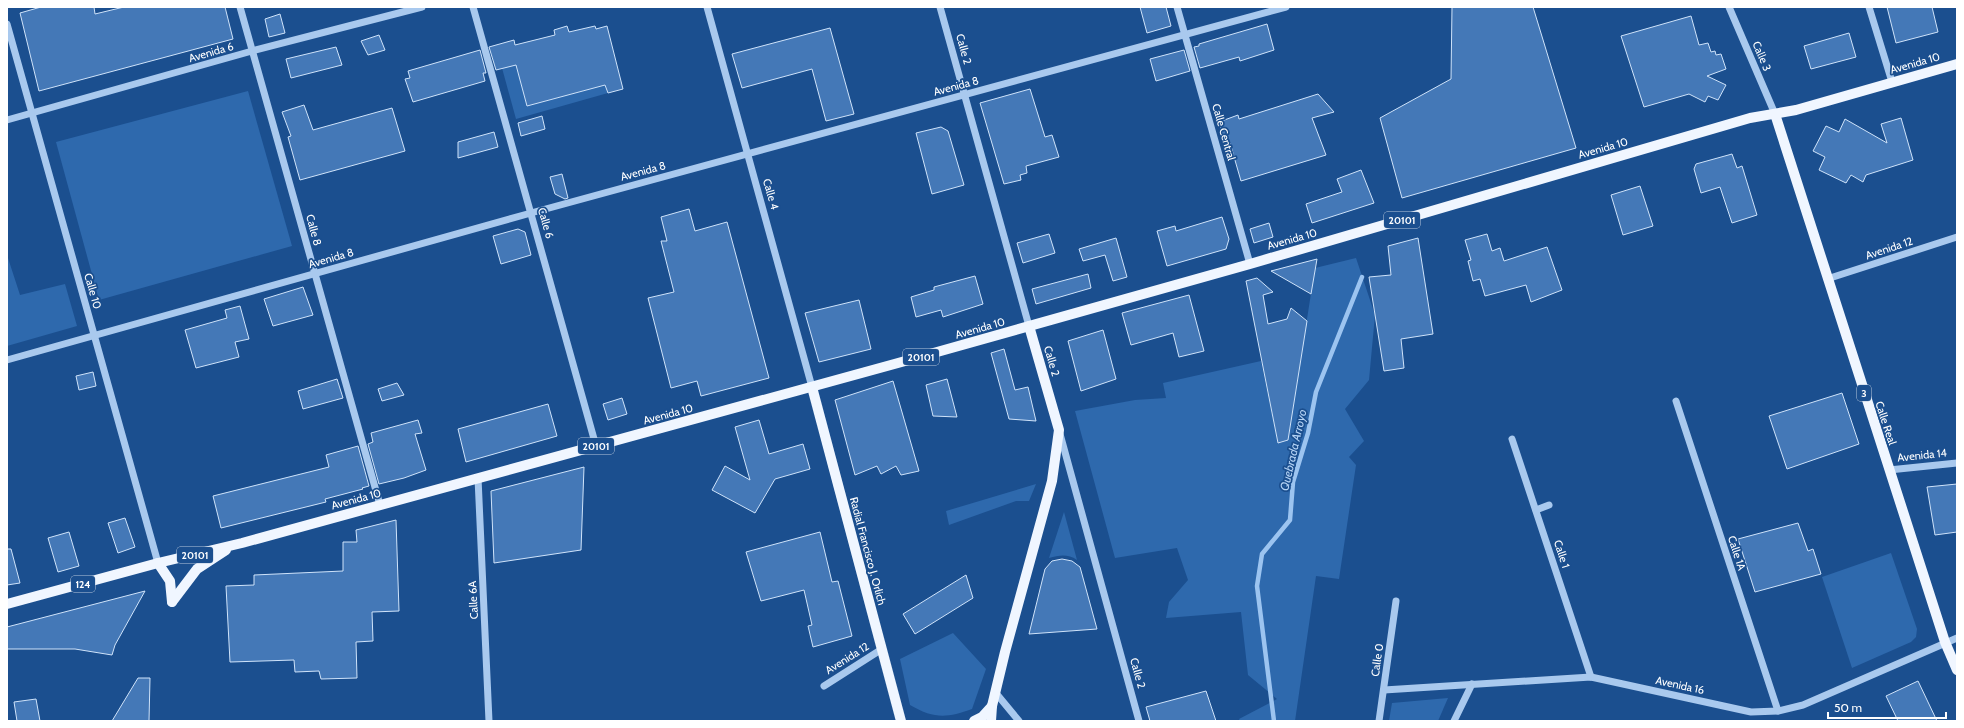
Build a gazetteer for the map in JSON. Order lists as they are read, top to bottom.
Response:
{
  "streets": {
    "main road": [
      "Calle 2",
      "Avenida 10",
      "20101",
      "3",
      "Calle Real",
      "Radial Francisco J. Orlich",
      "124"
    ],
    "street": [
      "Avenida 6",
      "Calle 3",
      "Avenida 8",
      "Calle Central",
      "Calle 4",
      "Calle 6",
      "Calle 8",
      "Avenida 12",
      "Calle 10",
      "Avenida 14",
      "Calle 1A",
      "Calle 1",
      "Calle 6A",
      "Calle 0",
      "Avenida 16"
    ]
  },
  "crossings": [
    ["Calle 2", "Avenida 10"],
    ["Calle 2", "Avenida 8"],
    ["Avenida 6", "Calle 8"],
    ["Avenida 6", "Calle 10"],
    ["Calle 3", "Avenida 10"],
    ["Calle 3", "Calle Real"],
    ["Avenida 10", "Calle Central"],
    ["Avenida 10", "Calle 4"],
    ["Avenida 10", "Calle 6"],
    ["Avenida 10", "Calle 8"],
    ["Avenida 10", "Calle 10"],
    ["Avenida 10", "Calle Real"],
    ["Avenida 10", "Radial Francisco J. Orlich"],
    ["Avenida 10", "Calle 6A"],
    ["Avenida 8", "Calle Central"],
    ["Avenida 8", "Calle 4"],
    ["Avenida 8", "Calle 6"],
    ["Avenida 8", "Calle 8"],
    ["Avenida 8", "Calle 10"],
    ["Calle 4", "Radial Francisco J. Orlich"],
    ["Avenida 12", "Calle Real"],
    ["Avenida 12", "Radial Francisco J. Orlich"],
    ["Calle Real", "Avenida 14"],
    ["Calle Real", "Avenida 16"],
    ["Calle 1A", "Avenida 16"],
    ["Calle 1", "Avenida 16"],
    ["Calle 0", "Avenida 16"]
  ],
  "water": ["Quebrada Arroyo"],
  "scale_bar": "50 m"
}
